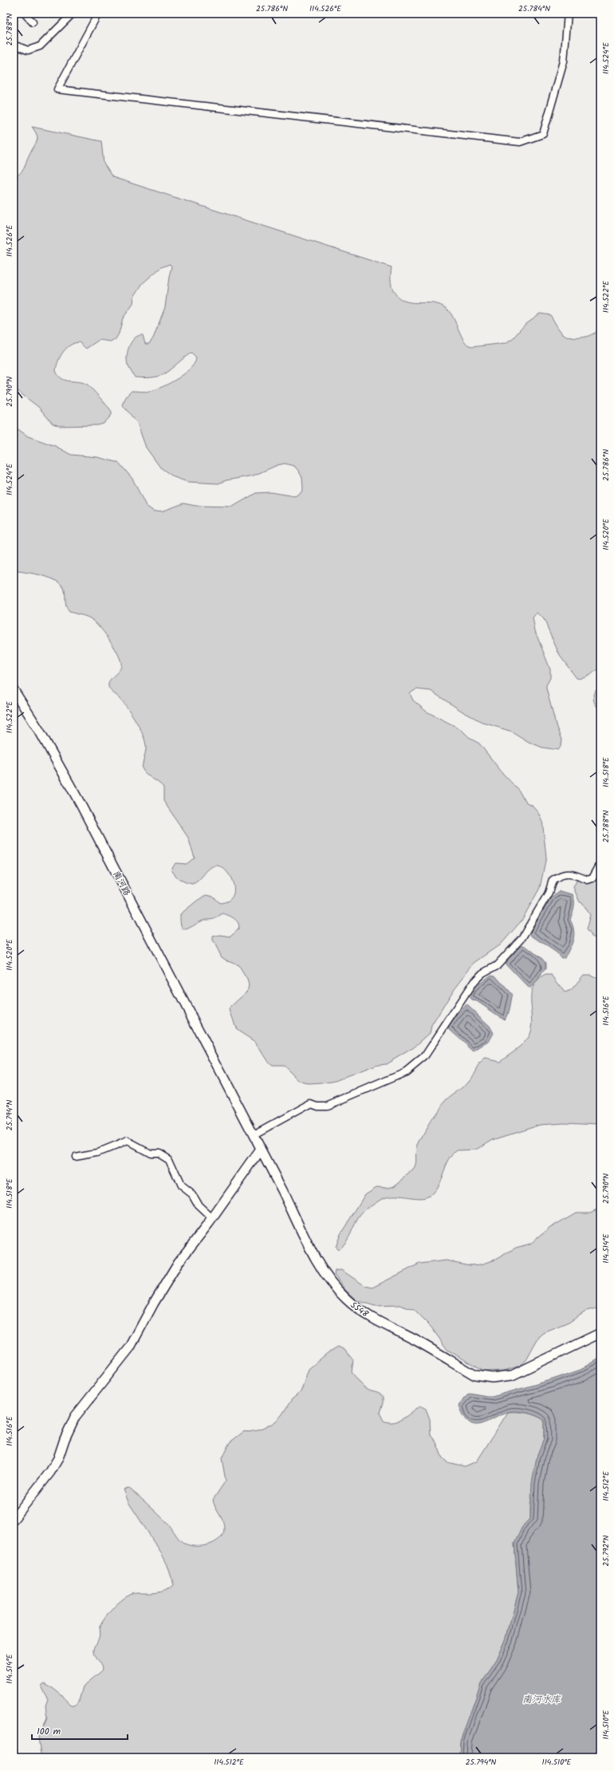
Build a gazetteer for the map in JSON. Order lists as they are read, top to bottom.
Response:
{
  "streets": {
    "street": ["南河路", "S548"]
  },
  "crossings": [
    ["南河路", "S548"]
  ],
  "water": ["南河水库"],
  "scale_bar": "100 m",
  "coordinates": [
    "25.786°N",
    "114.526°E",
    "25.784°N",
    "25.788°N",
    "114.524°E",
    "114.522°E",
    "25.790°N",
    "114.520°E",
    "114.518°E",
    "114.516°E",
    "25.794°N",
    "114.514°E",
    "114.512°E",
    "25.792°N",
    "114.510°E"
  ]
}
